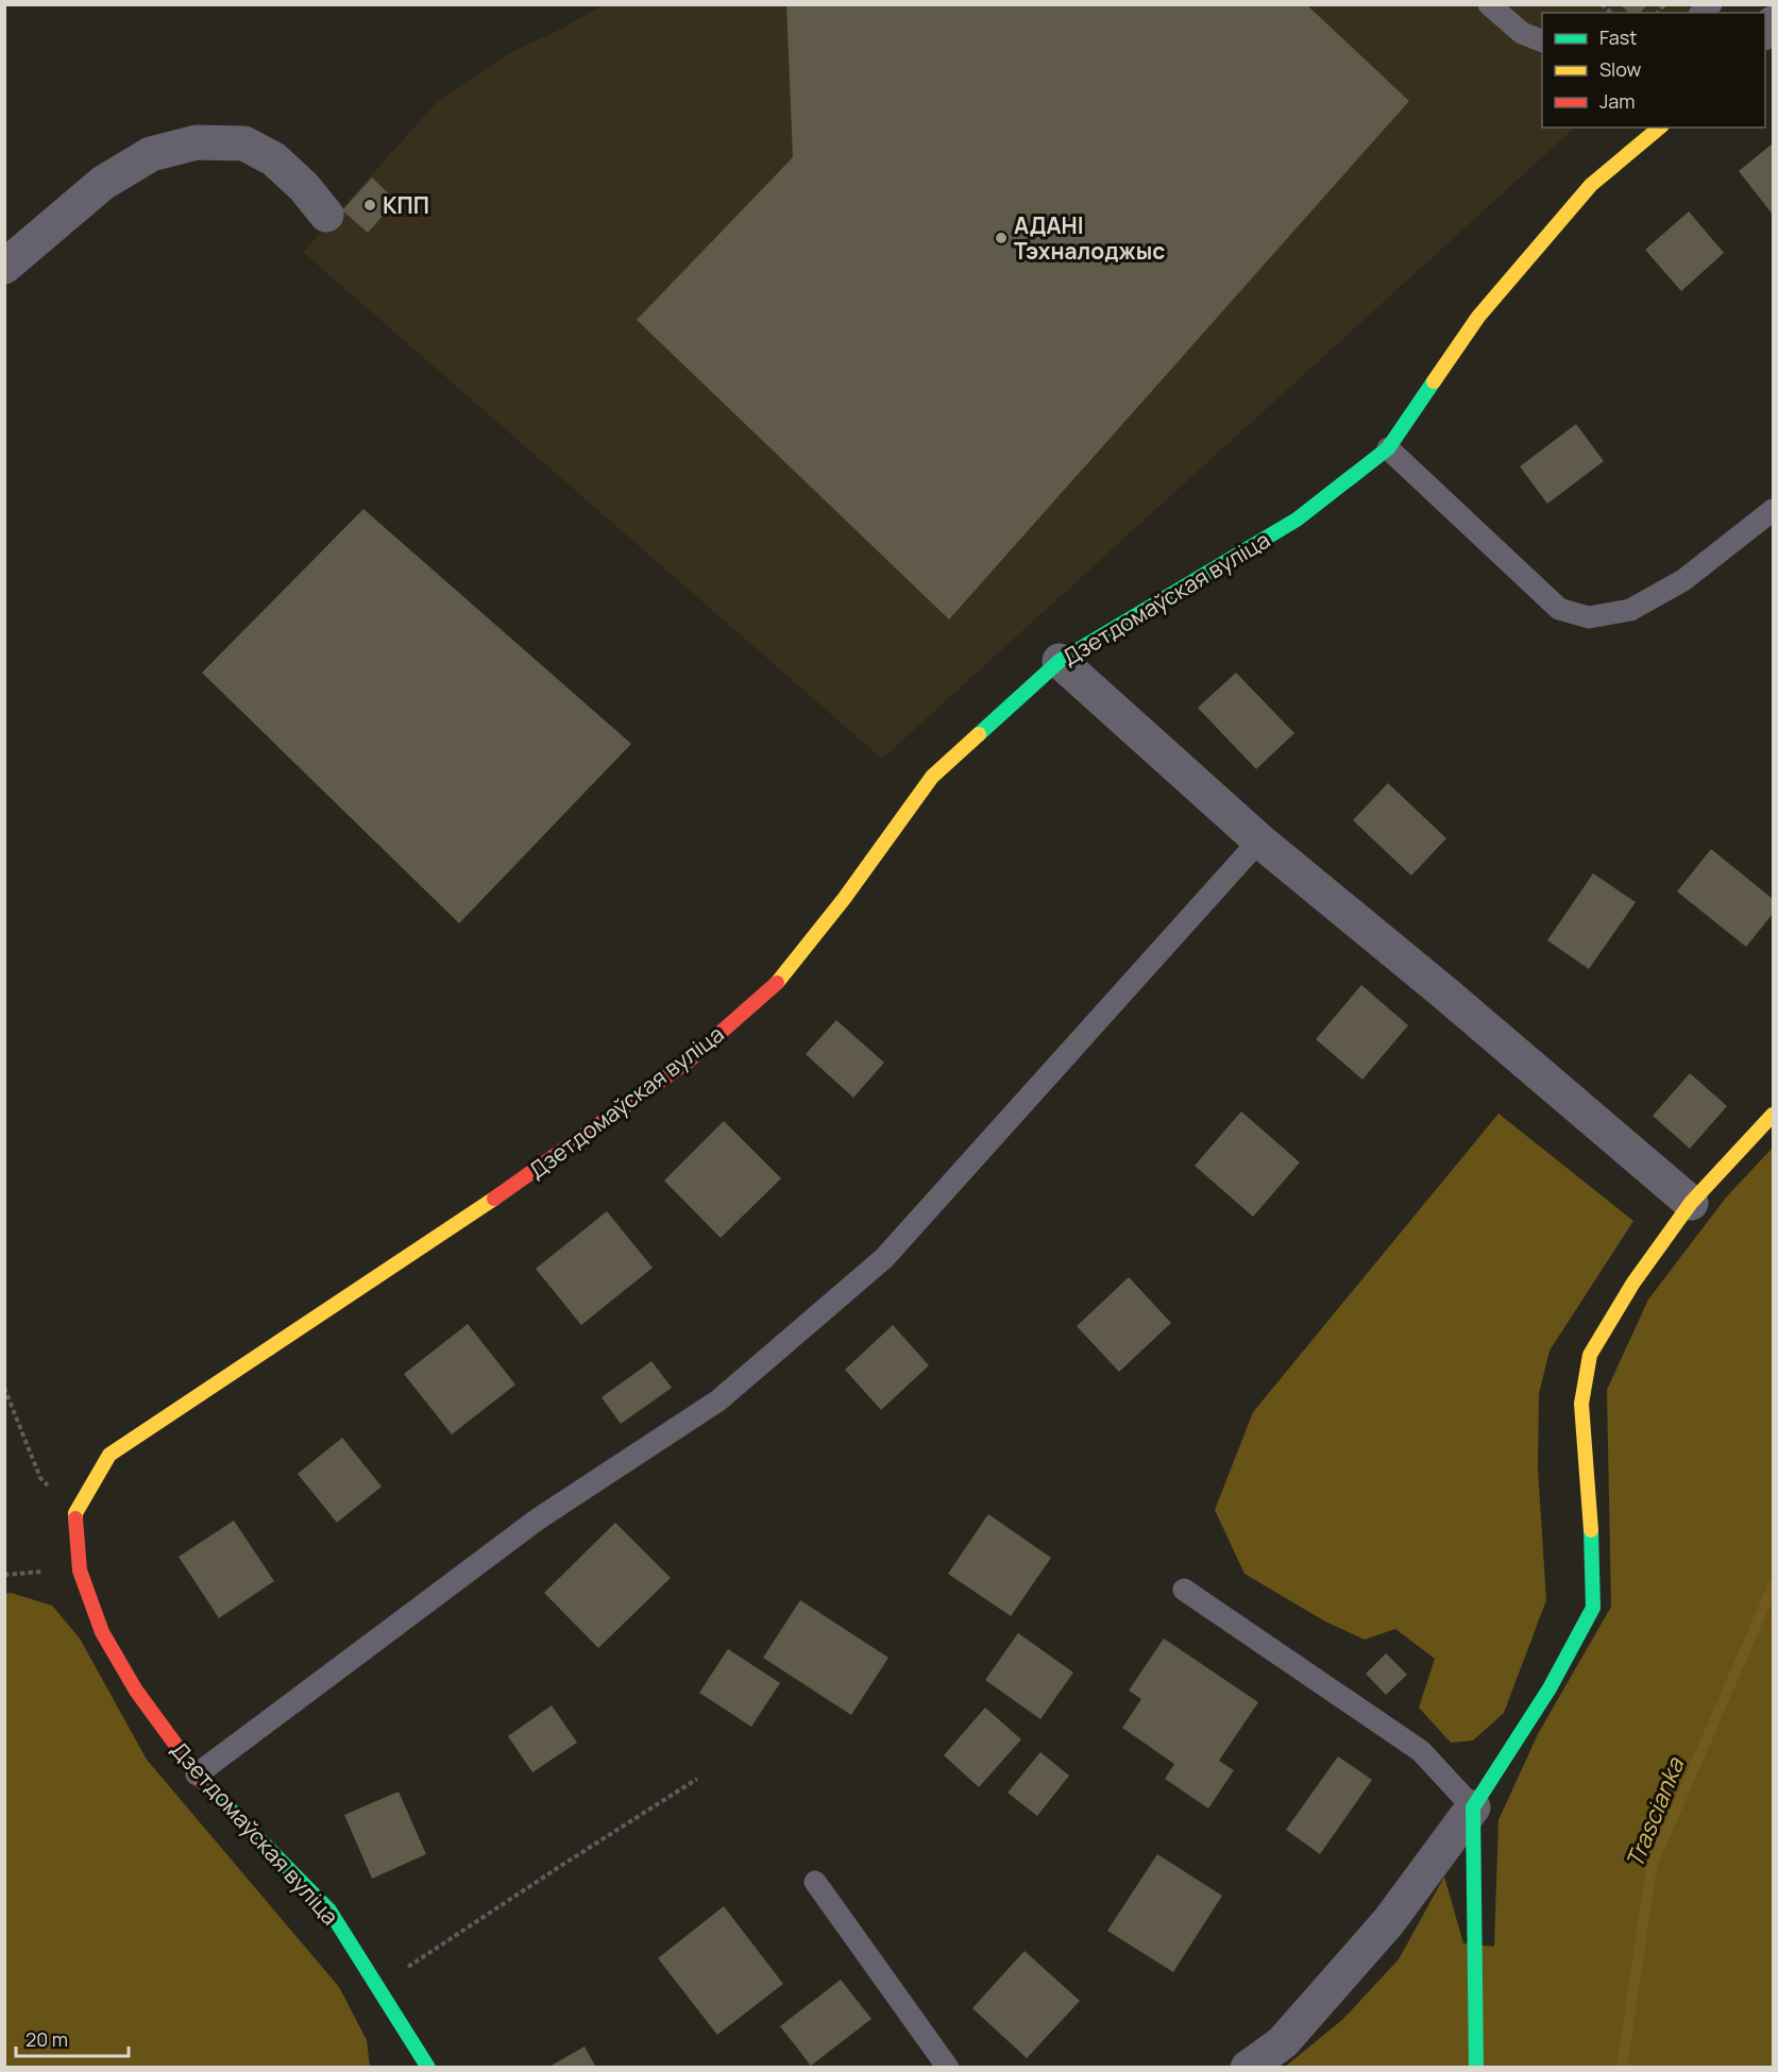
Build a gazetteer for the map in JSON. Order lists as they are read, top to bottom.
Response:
{
  "streets": {
    "street": ["Дзетдомаўская вуліца"]
  },
  "water": ["Trascianka"],
  "places": ["КПП", "АДАНІ Тэхналоджыс"],
  "legend": ["Fast", "Slow", "Jam"],
  "scale_bar": "20 m"
}
